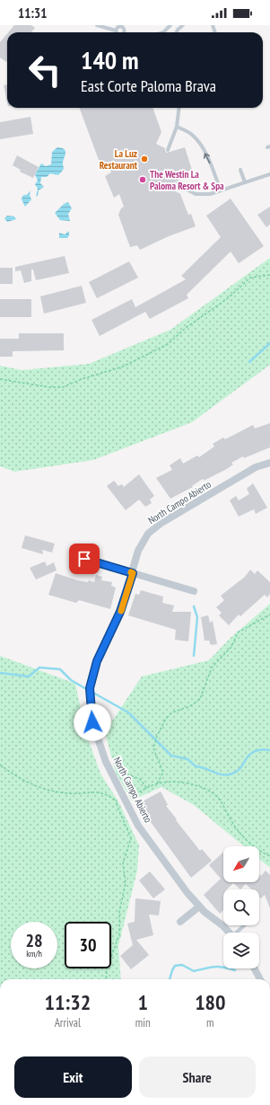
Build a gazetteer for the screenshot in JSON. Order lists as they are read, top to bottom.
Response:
{
  "streets": {
    "street": ["North Campo Abierto"]
  },
  "places": ["La Luz Restaurant", "The Westin La Paloma Resort & Spa"],
  "north": "bottom left",
  "page": {
    "status": "11:31",
    "turn": ["140 m", "East Corte Paloma Brava"],
    "speed": "28 km/h",
    "limit": "30",
    "eta": [
      "11:32",
      "Arrival",
      "1",
      "min",
      "180",
      "m"
    ],
    "buttons": ["Exit", "Share"]
  }
}
